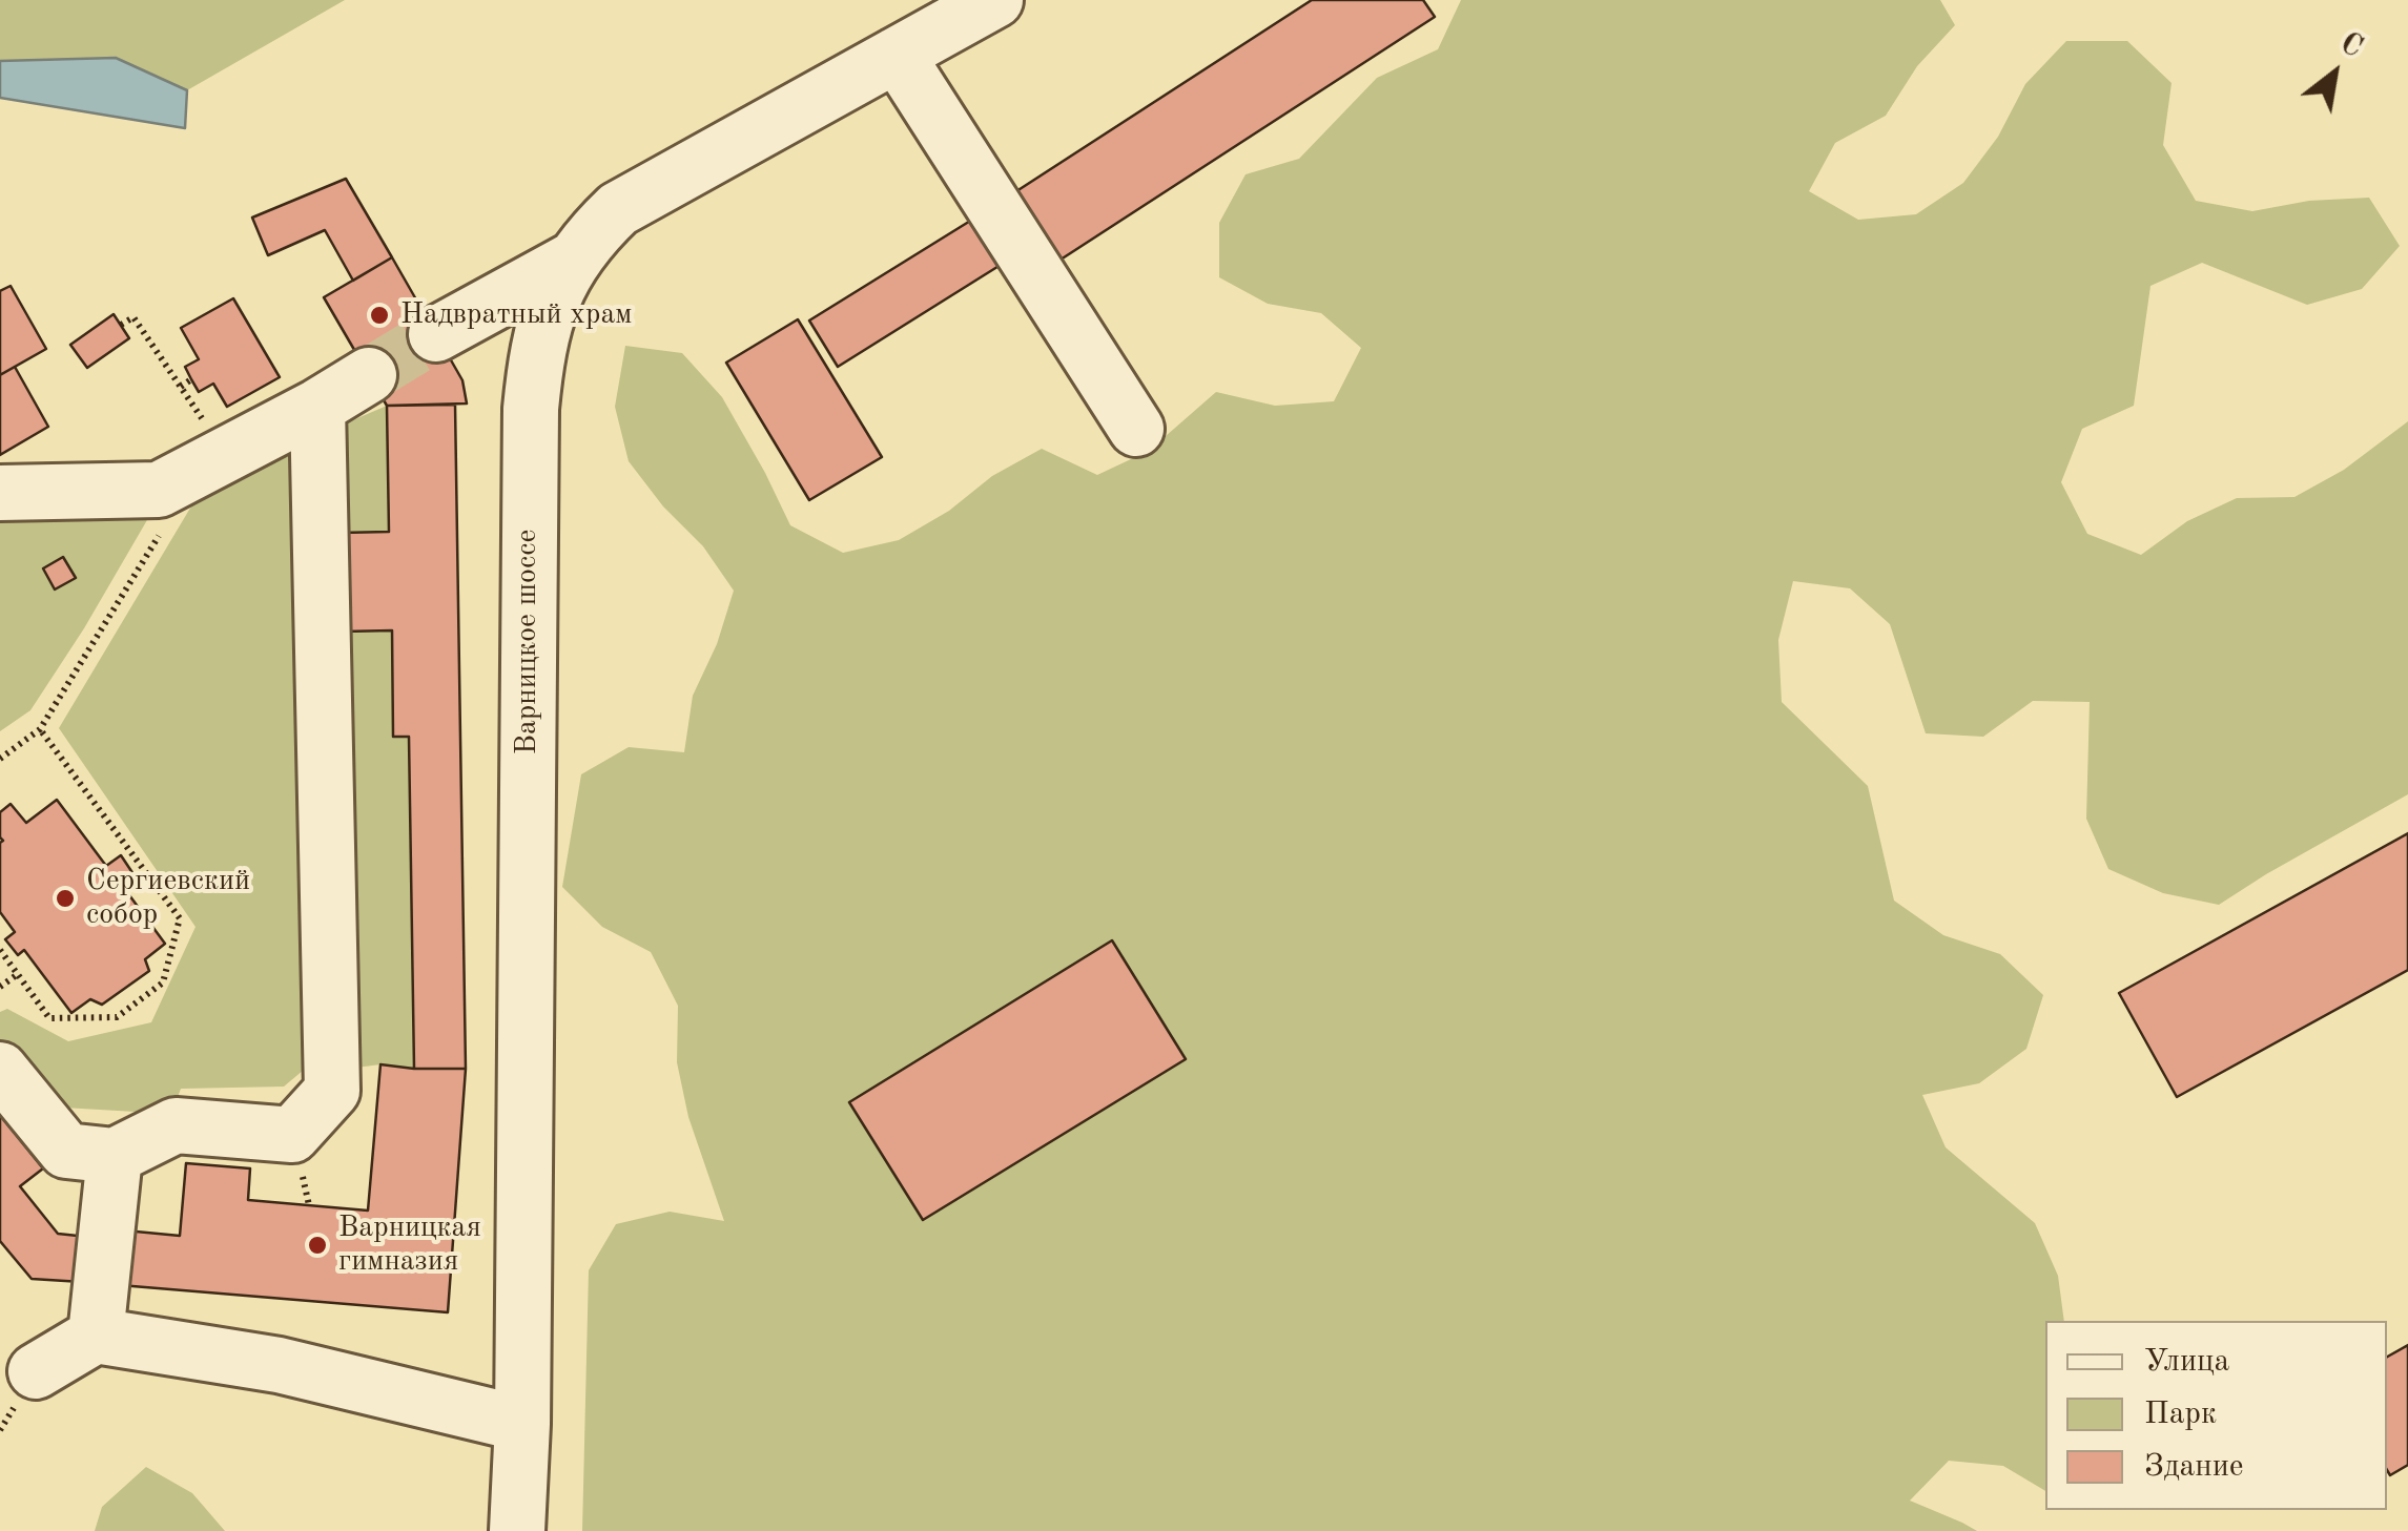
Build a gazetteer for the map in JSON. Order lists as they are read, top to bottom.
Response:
{
  "streets": {
    "street": ["Варницкое шоссе"]
  },
  "places": ["Надвратный храм", "Сергиевский собор", "Варницкая гимназия"],
  "legend": ["Улица", "Парк", "Здание"],
  "north": "top right"
}
